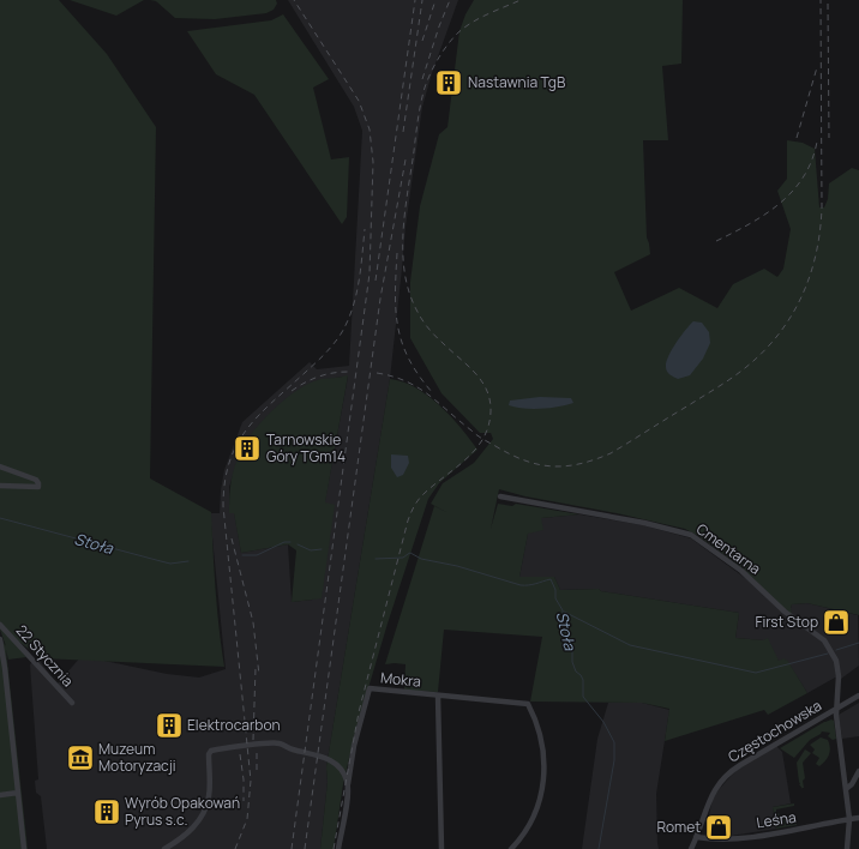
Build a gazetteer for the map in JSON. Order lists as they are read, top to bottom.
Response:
{
  "streets": {
    "street": [
      "Cmentarna",
      "22 Stycznia",
      "Mokra",
      "Częstochowska",
      "Leśna"
    ]
  },
  "crossings": [
    ["Cmentarna", "Częstochowska"],
    ["Cmentarna", "Leśna"],
    ["Częstochowska", "Leśna"]
  ],
  "water": ["Stoła"],
  "places": {
    "building": [
      "Nastawnia TgB",
      "Tarnowskie Góry TGm14",
      "Elektrocarbon",
      "Wyrób Opakowań Pyrus s.c."
    ],
    "shop": ["First Stop", "Romet"],
    "museum": ["Muzeum Motoryzacji"]
  }
}
